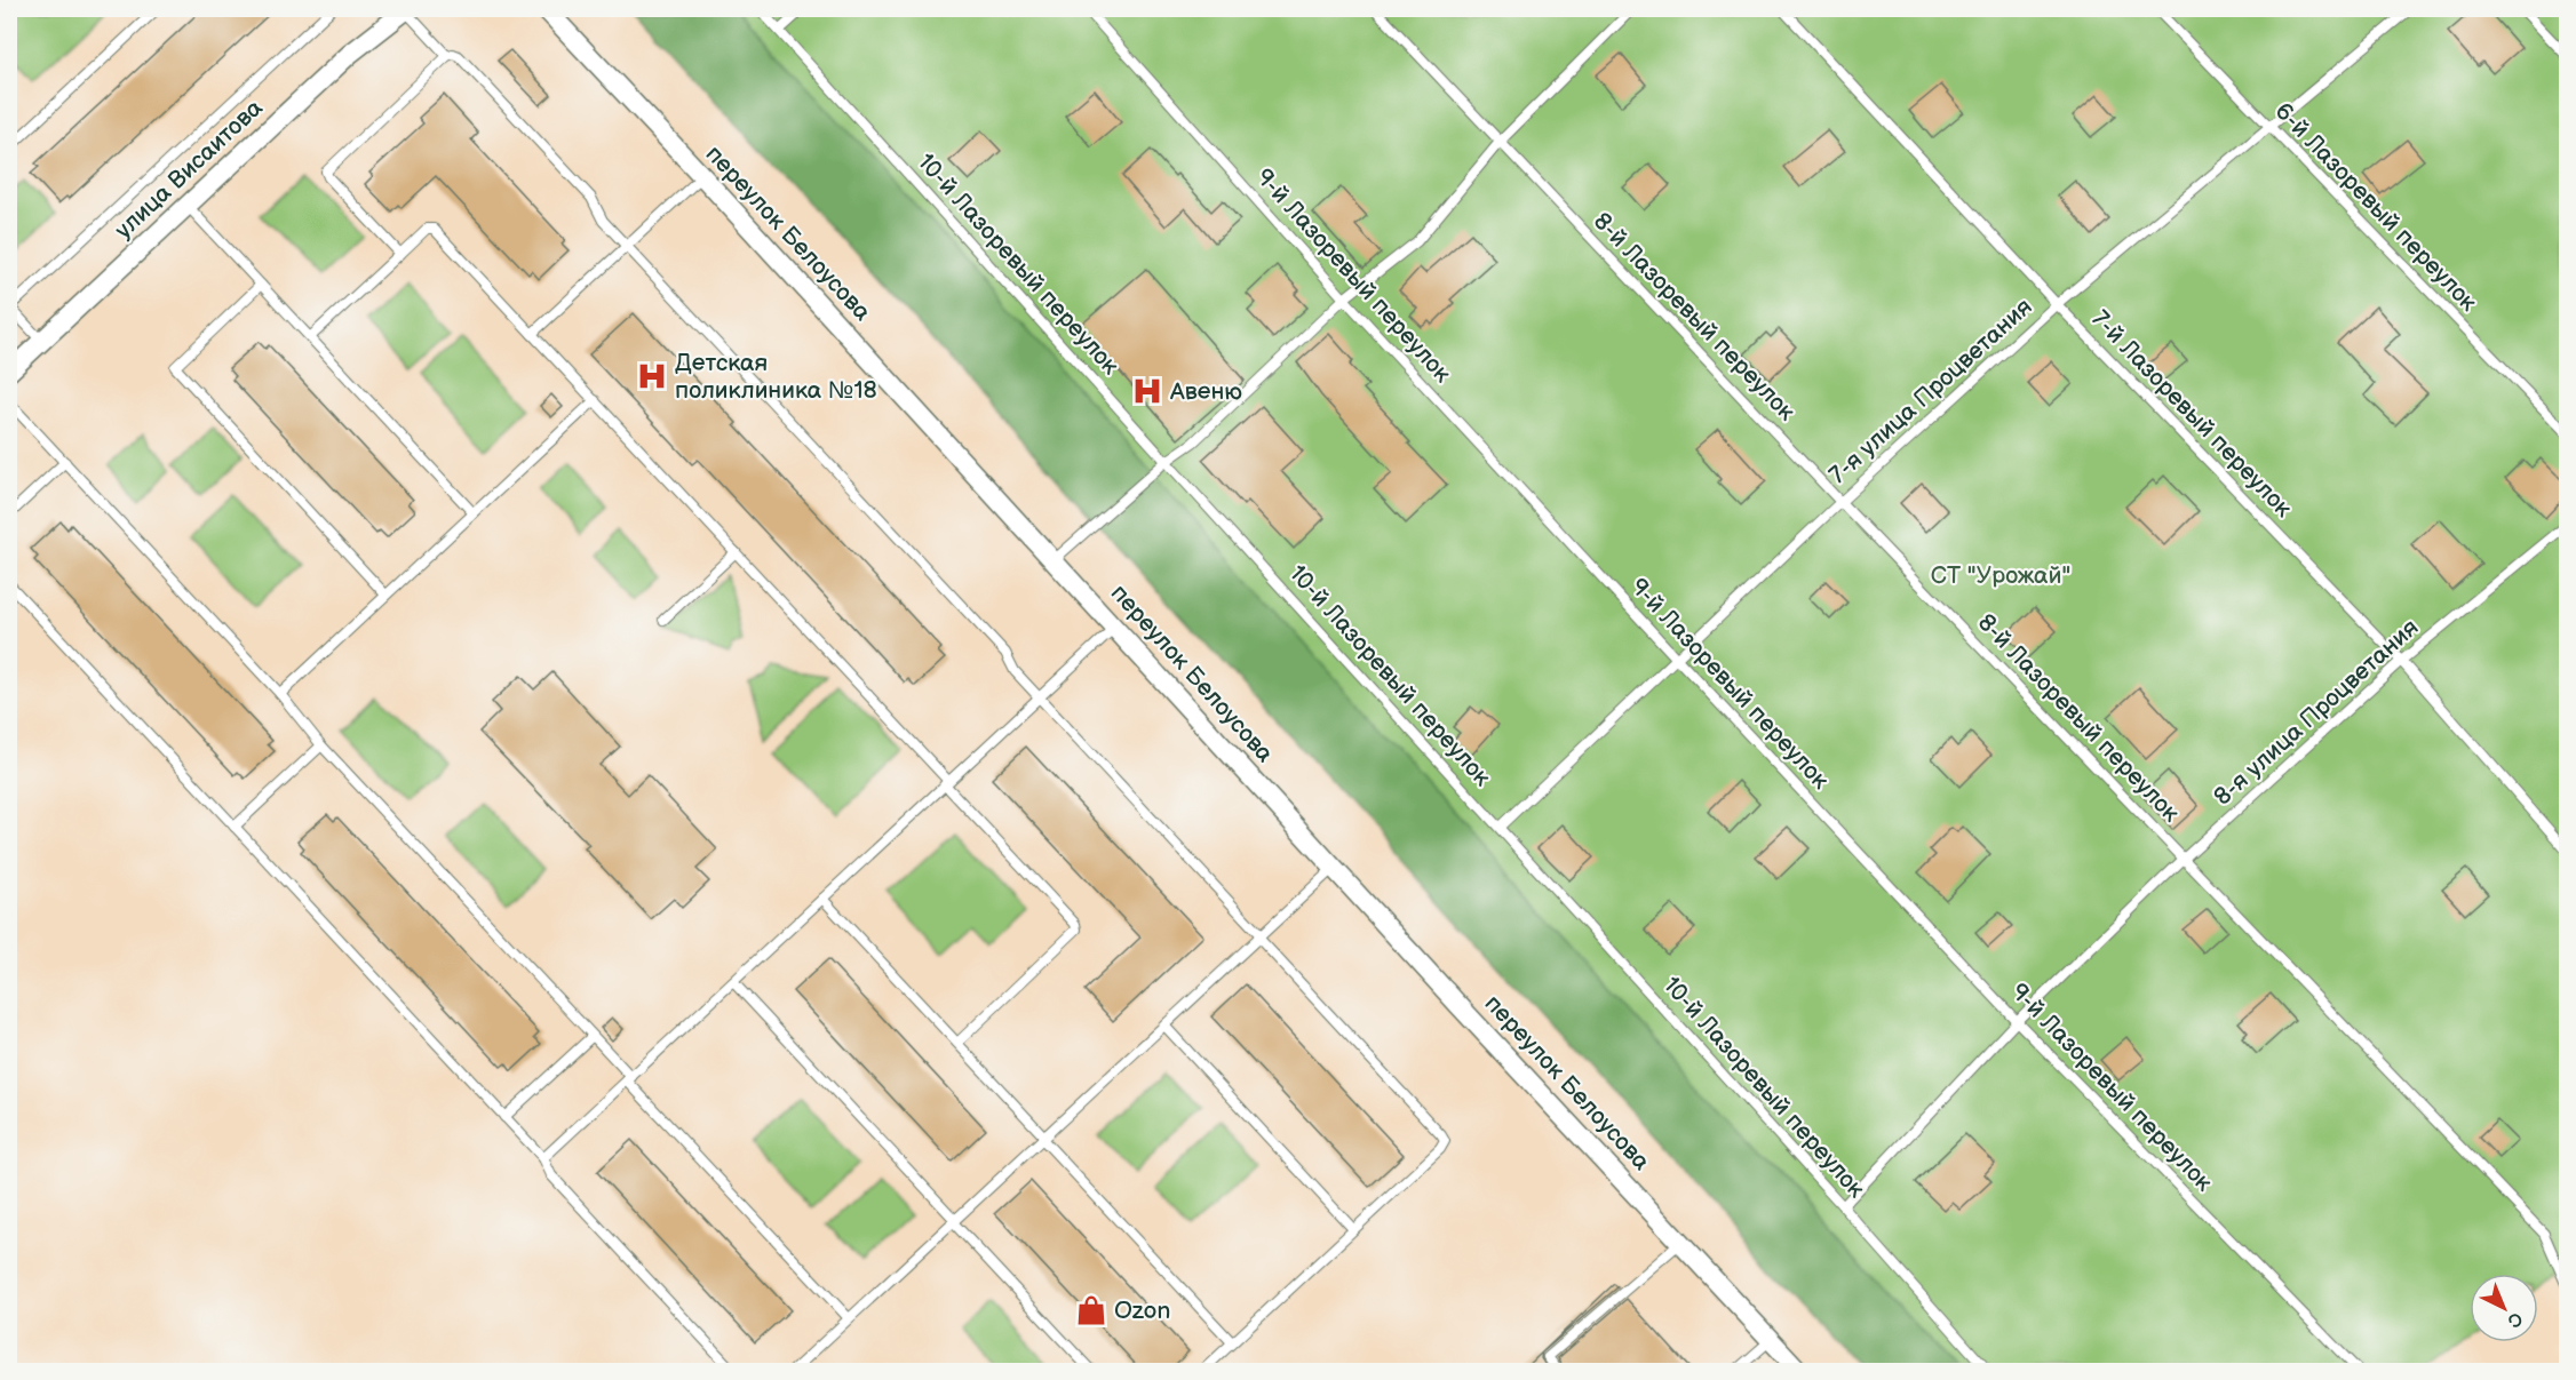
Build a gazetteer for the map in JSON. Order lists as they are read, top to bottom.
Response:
{
  "streets": {
    "street": ["улица Висаитова", "переулок Белоусова"],
    "lane": [
      "6-й Лазоревый переулок",
      "10-й Лазоревый переулок",
      "9-й Лазоревый переулок",
      "8-й Лазоревый переулок",
      "7-я улица Процветания",
      "7-й Лазоревый переулок",
      "8-я улица Процветания"
    ]
  },
  "crossings": [
    ["6-й Лазоревый переулок", "7-я улица Процветания"],
    ["10-й Лазоревый переулок", "7-я улица Процветания"],
    ["10-й Лазоревый переулок", "8-я улица Процветания"],
    ["9-й Лазоревый переулок", "7-я улица Процветания"],
    ["9-й Лазоревый переулок", "8-я улица Процветания"],
    ["8-й Лазоревый переулок", "7-я улица Процветания"],
    ["8-й Лазоревый переулок", "8-я улица Процветания"],
    ["7-я улица Процветания", "7-й Лазоревый переулок"],
    ["7-й Лазоревый переулок", "8-я улица Процветания"]
  ],
  "parks": ["СТ \"Урожай\""],
  "places": {
    "hospital": ["Детская поликлиника №18", "Авеню"],
    "shop": ["Ozon"]
  },
  "north": "bottom right"
}
